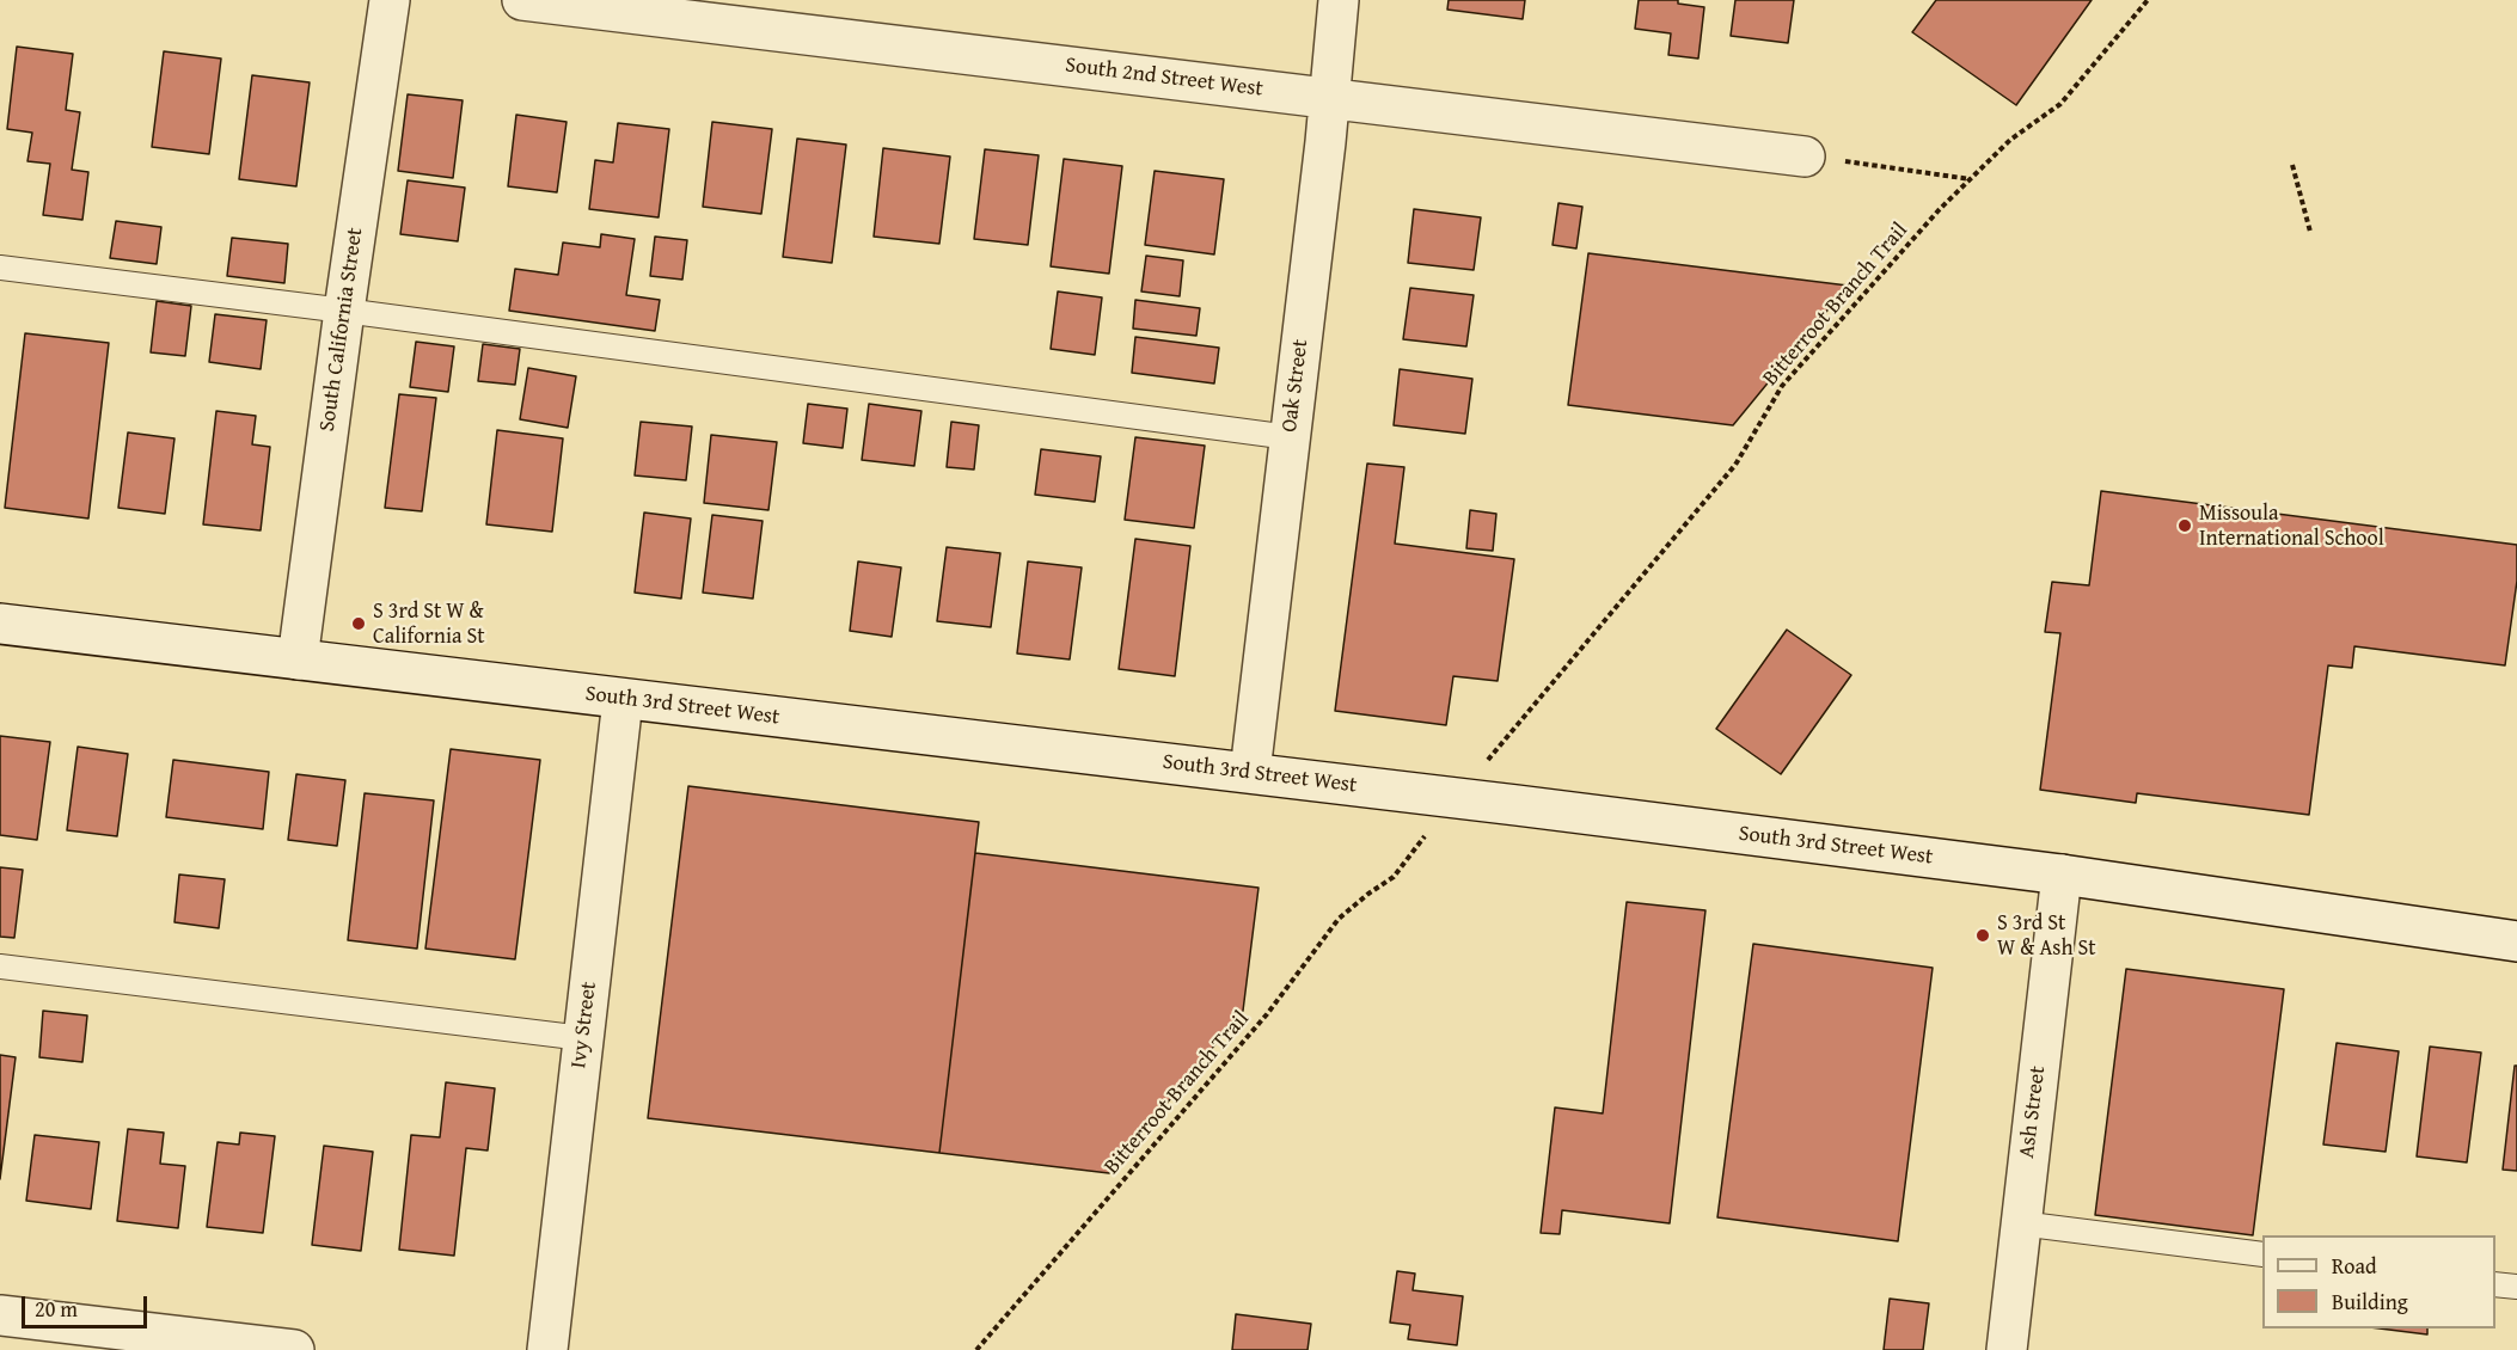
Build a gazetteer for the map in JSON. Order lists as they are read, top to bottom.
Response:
{
  "streets": {
    "street": [
      "South 2nd Street West",
      "South California Street",
      "Oak Street",
      "South 3rd Street West",
      "Ivy Street",
      "Ash Street"
    ],
    "path": ["Bitterroot Branch Trail"]
  },
  "crossings": [
    ["South 2nd Street West", "Oak Street"],
    ["South California Street", "South 3rd Street West"],
    ["Oak Street", "South 3rd Street West"],
    ["South 3rd Street West", "Ivy Street"],
    ["South 3rd Street West", "Ash Street"]
  ],
  "places": ["Missoula International School", "S 3rd St W & California St", "S 3rd St W & Ash St"],
  "legend": ["Road", "Building"],
  "scale_bar": "20 m"
}
